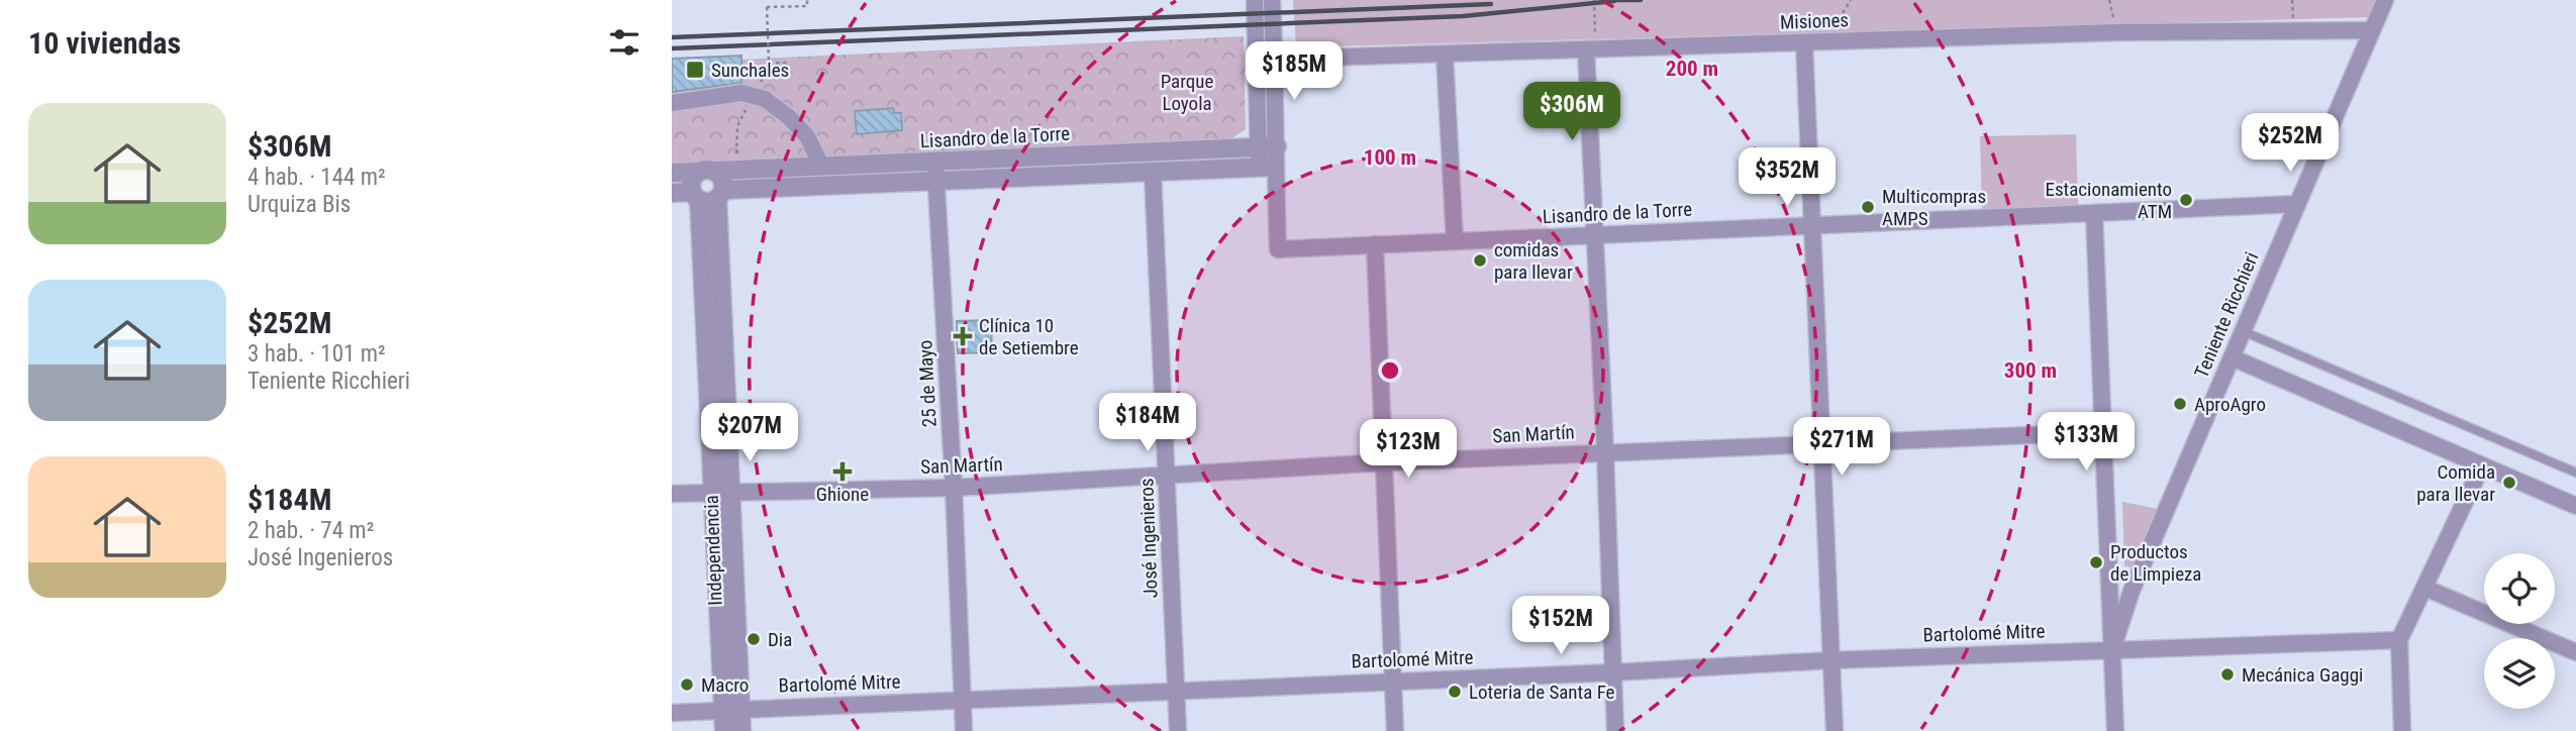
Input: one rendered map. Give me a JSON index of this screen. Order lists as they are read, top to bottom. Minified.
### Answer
{"streets":{"street":["Misiones","Lisandro de la Torre","Teniente Ricchieri","25 de Mayo","San Martín","José Ingenieros","Independencia","Bartolomé Mitre"]},"crossings":[["Misiones","Teniente Ricchieri"],["Lisandro de la Torre","Teniente Ricchieri"],["Lisandro de la Torre","25 de Mayo"],["Lisandro de la Torre","Independencia"],["Teniente Ricchieri","Bartolomé Mitre"],["25 de Mayo","San Martín"],["25 de Mayo","Bartolomé Mitre"],["San Martín","José Ingenieros"],["San Martín","Independencia"],["José Ingenieros","Bartolomé Mitre"],["Independencia","Bartolomé Mitre"]],"parks":["Parque Loyola"],"places":{"transit":["Sunchales"],"other":["Estacionamiento ATM","Multicompras AMPS","comidas para llevar","AproAgro","Comida para llevar","Productos de Limpieza","Dia","Mecánica Gaggi","Macro","Loteria de Santa Fe"],"health":["Clínica 10 de Setiembre","Ghione"]},"page":{"heading":"10 viviendas","price":["$185M","$306M","$252M","$352M","$184M","$207M","$133M","$271M","$123M","$152M"],"list":[{"name":"$306M","note":"4 hab. · 144 m² · Urquiza Bis"},{"name":"$252M","note":"3 hab. · 101 m² · Teniente Ricchieri"},{"name":"$184M","note":"2 hab. · 74 m² · José Ingenieros"}]},"rings":["200 m","100 m","300 m"]}
